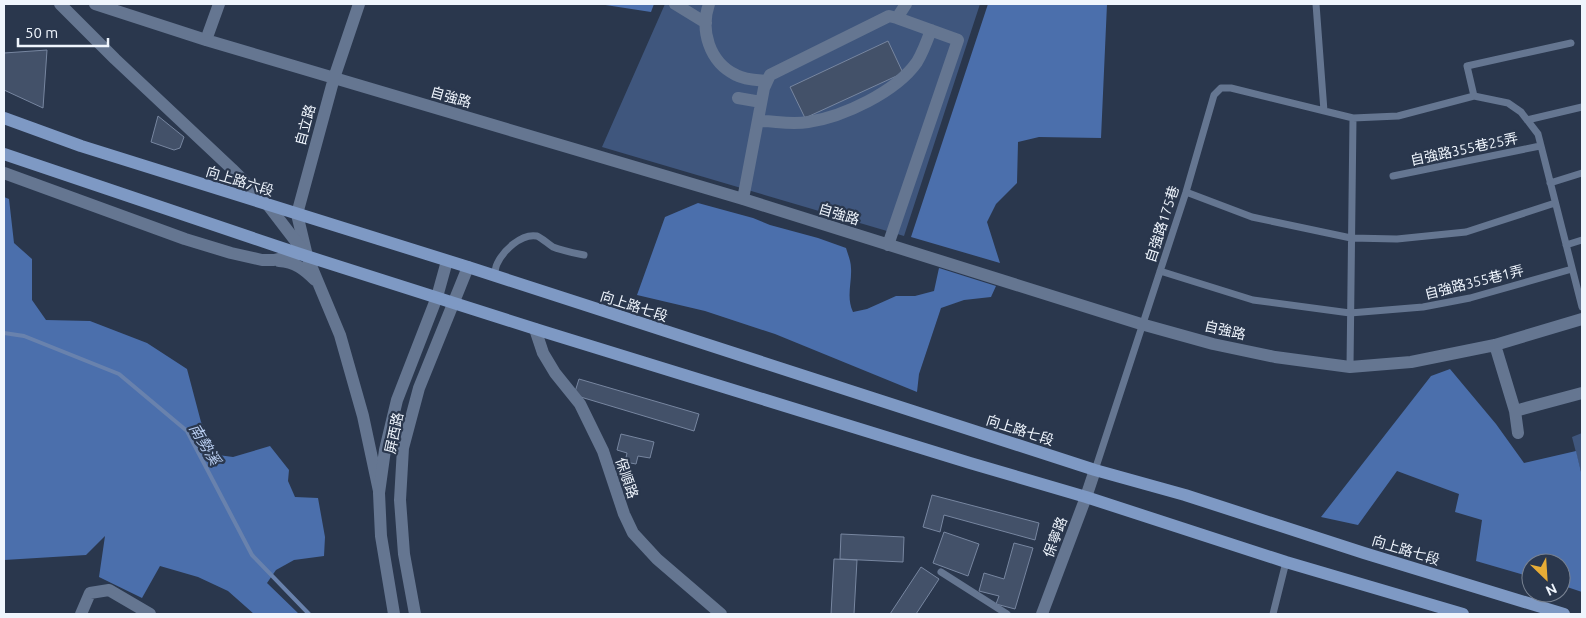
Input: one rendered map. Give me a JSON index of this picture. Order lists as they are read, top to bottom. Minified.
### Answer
{"streets":{"main road":["向上路六段","向上路七段"],"street":["自強路","自立路","屏西路","保順路","保寧路"],"lane":["自強路355巷25弄","自強路175巷","自強路355巷1弄"]},"crossings":[["自強路","自立路"],["自強路","自強路175巷"],["自立路","向上路六段"],["自立路","屏西路"],["向上路六段","向上路七段"],["向上路六段","屏西路"],["自強路175巷","自強路355巷1弄"],["自強路175巷","向上路七段"],["自強路175巷","保寧路"],["向上路七段","屏西路"],["向上路七段","保寧路"]],"water":["南勢溪"],"scale_bar":"50 m","north":"bottom right"}
